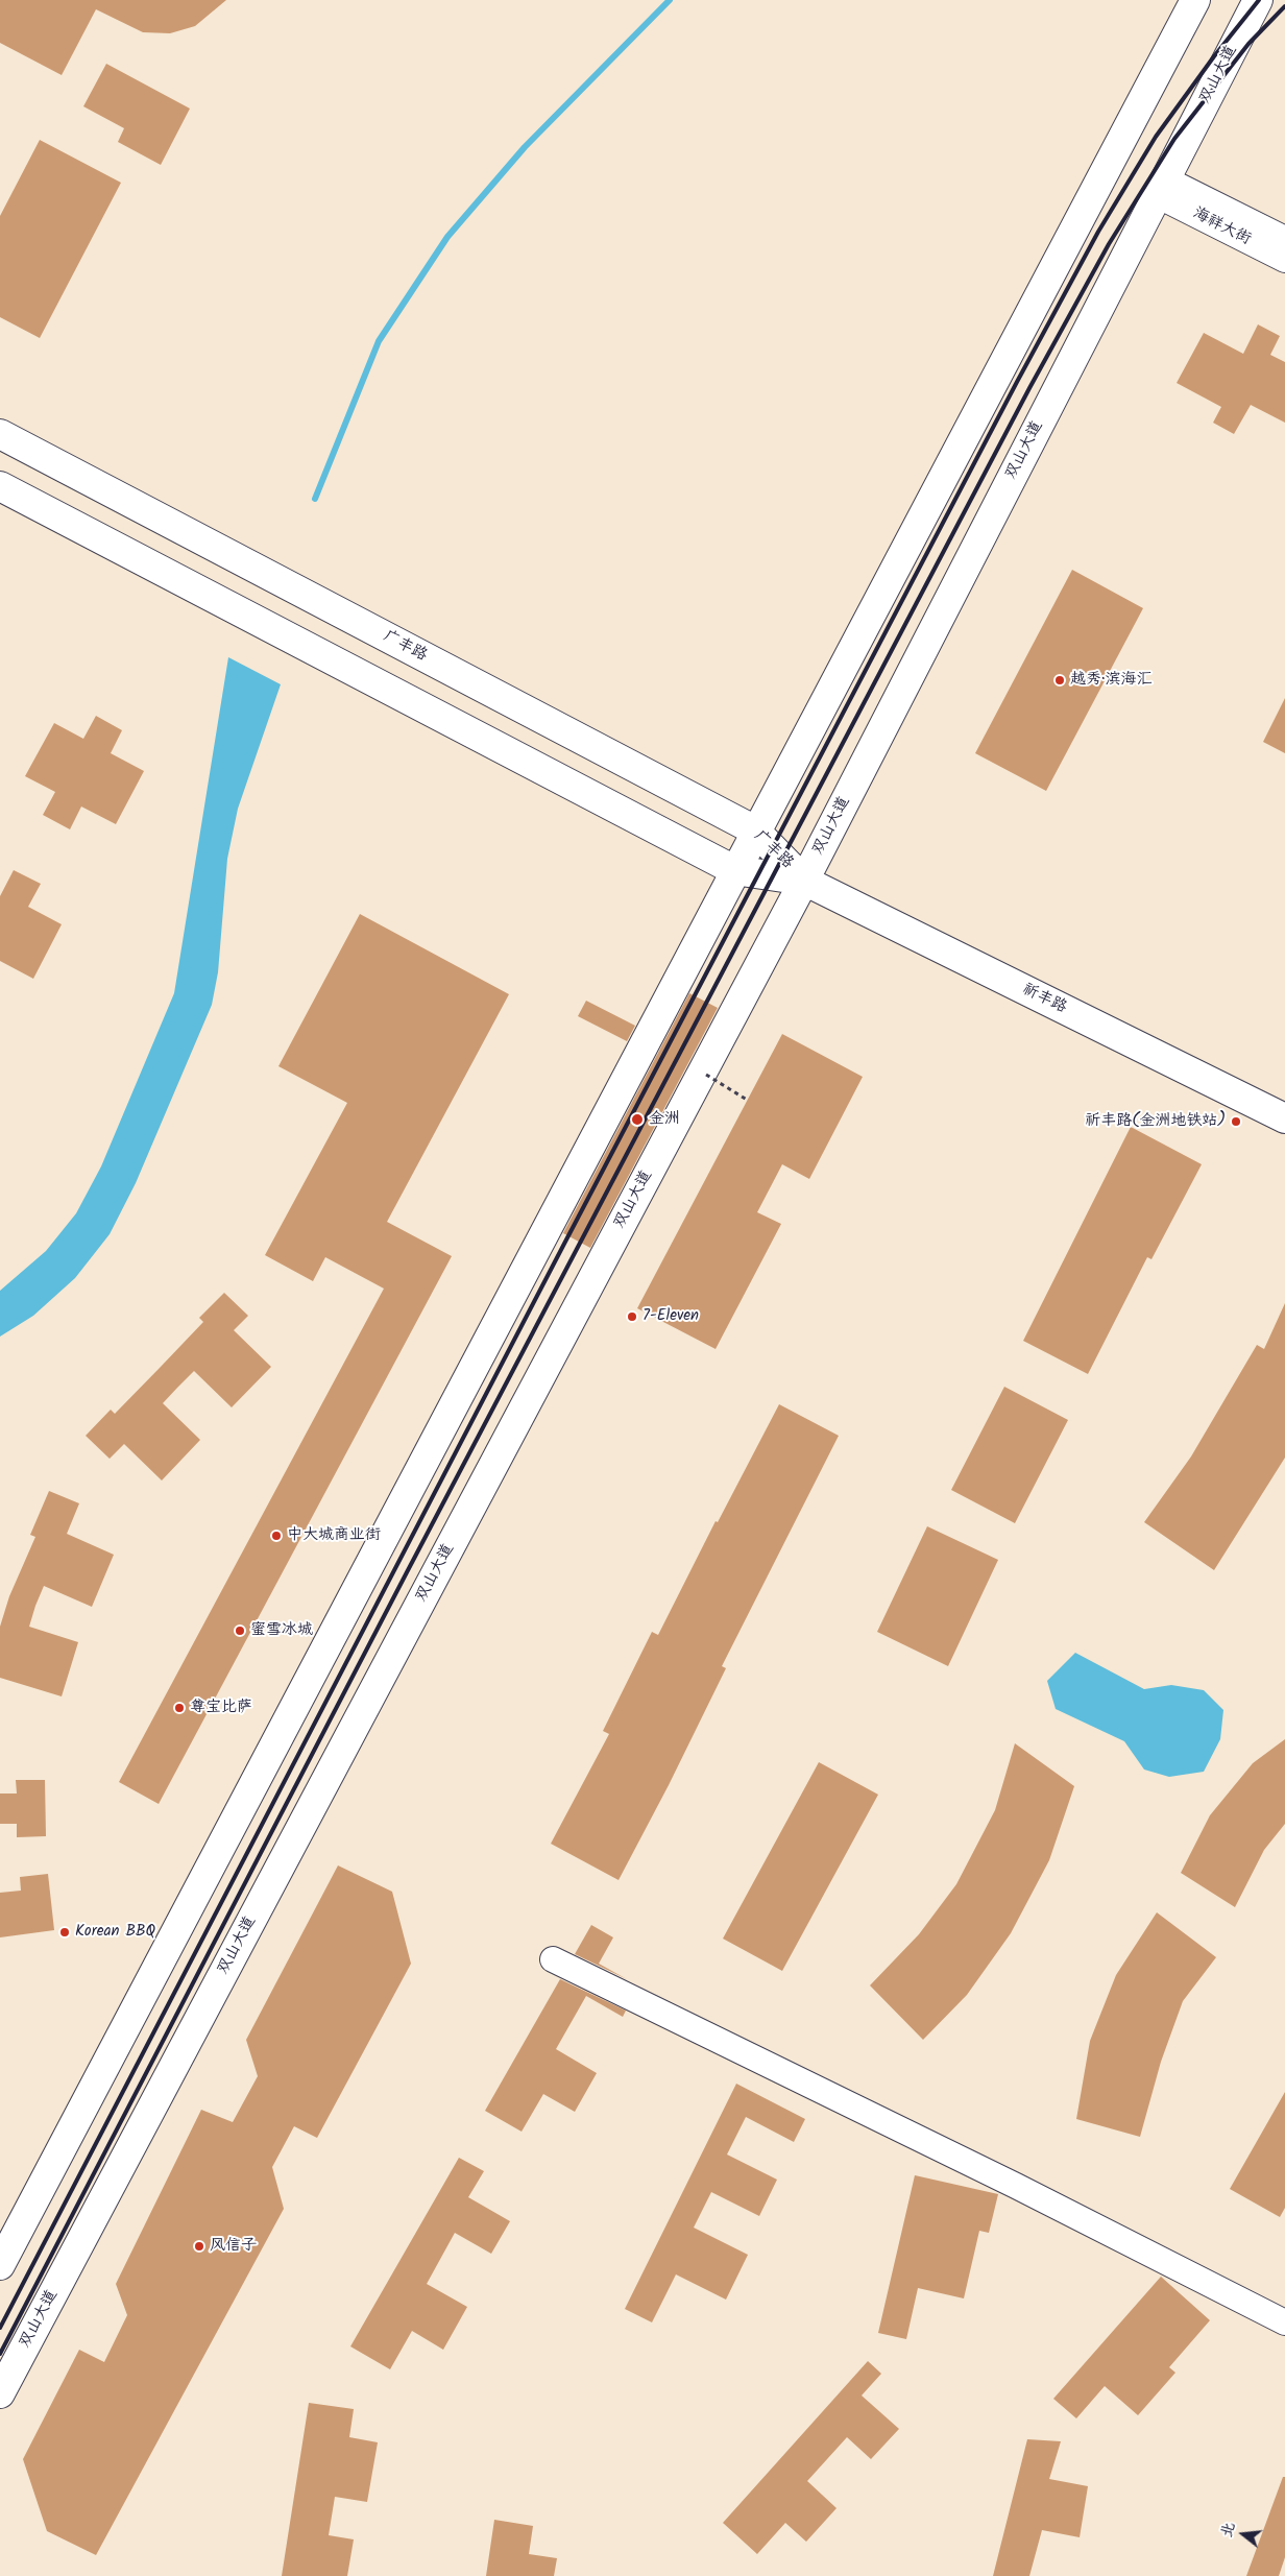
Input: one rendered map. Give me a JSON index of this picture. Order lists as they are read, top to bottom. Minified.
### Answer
{"streets":{"street":["双山大道","海祥大街","广丰路","祈丰路"]},"crossings":[["双山大道","海祥大街"],["双山大道","广丰路"],["双山大道","祈丰路"],["广丰路","祈丰路"]],"places":["越秀·滨海汇","金洲","祈丰路(金洲地铁站)","7-Eleven","中大城商业街","蜜雪冰城","尊宝比萨","Korean BBQ","风信子"],"north":"left"}
